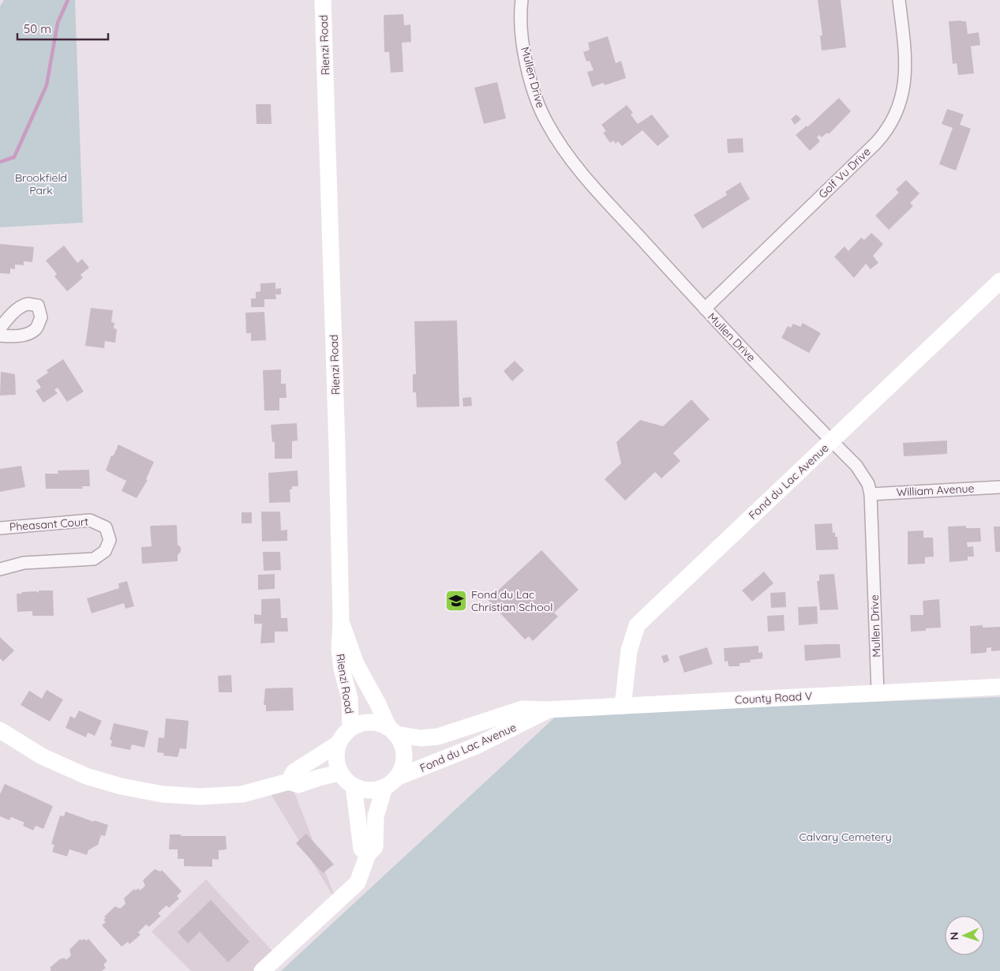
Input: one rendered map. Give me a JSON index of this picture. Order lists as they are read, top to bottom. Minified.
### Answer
{"streets":{"main road":["Rienzi Road","Fond du Lac Avenue","County Road V"],"street":["Mullen Drive","Golf Vu Drive","William Avenue","Pheasant Court"]},"crossings":[["Rienzi Road","Fond du Lac Avenue"],["Mullen Drive","Golf Vu Drive"],["Mullen Drive","Fond du Lac Avenue"],["Mullen Drive","William Avenue"],["Mullen Drive","County Road V"],["Fond du Lac Avenue","County Road V"]],"parks":["Brookfield Park","Calvary Cemetery"],"places":{"school or university":["Fond du Lac Christian School"]},"scale_bar":"50 m","north":"left"}
